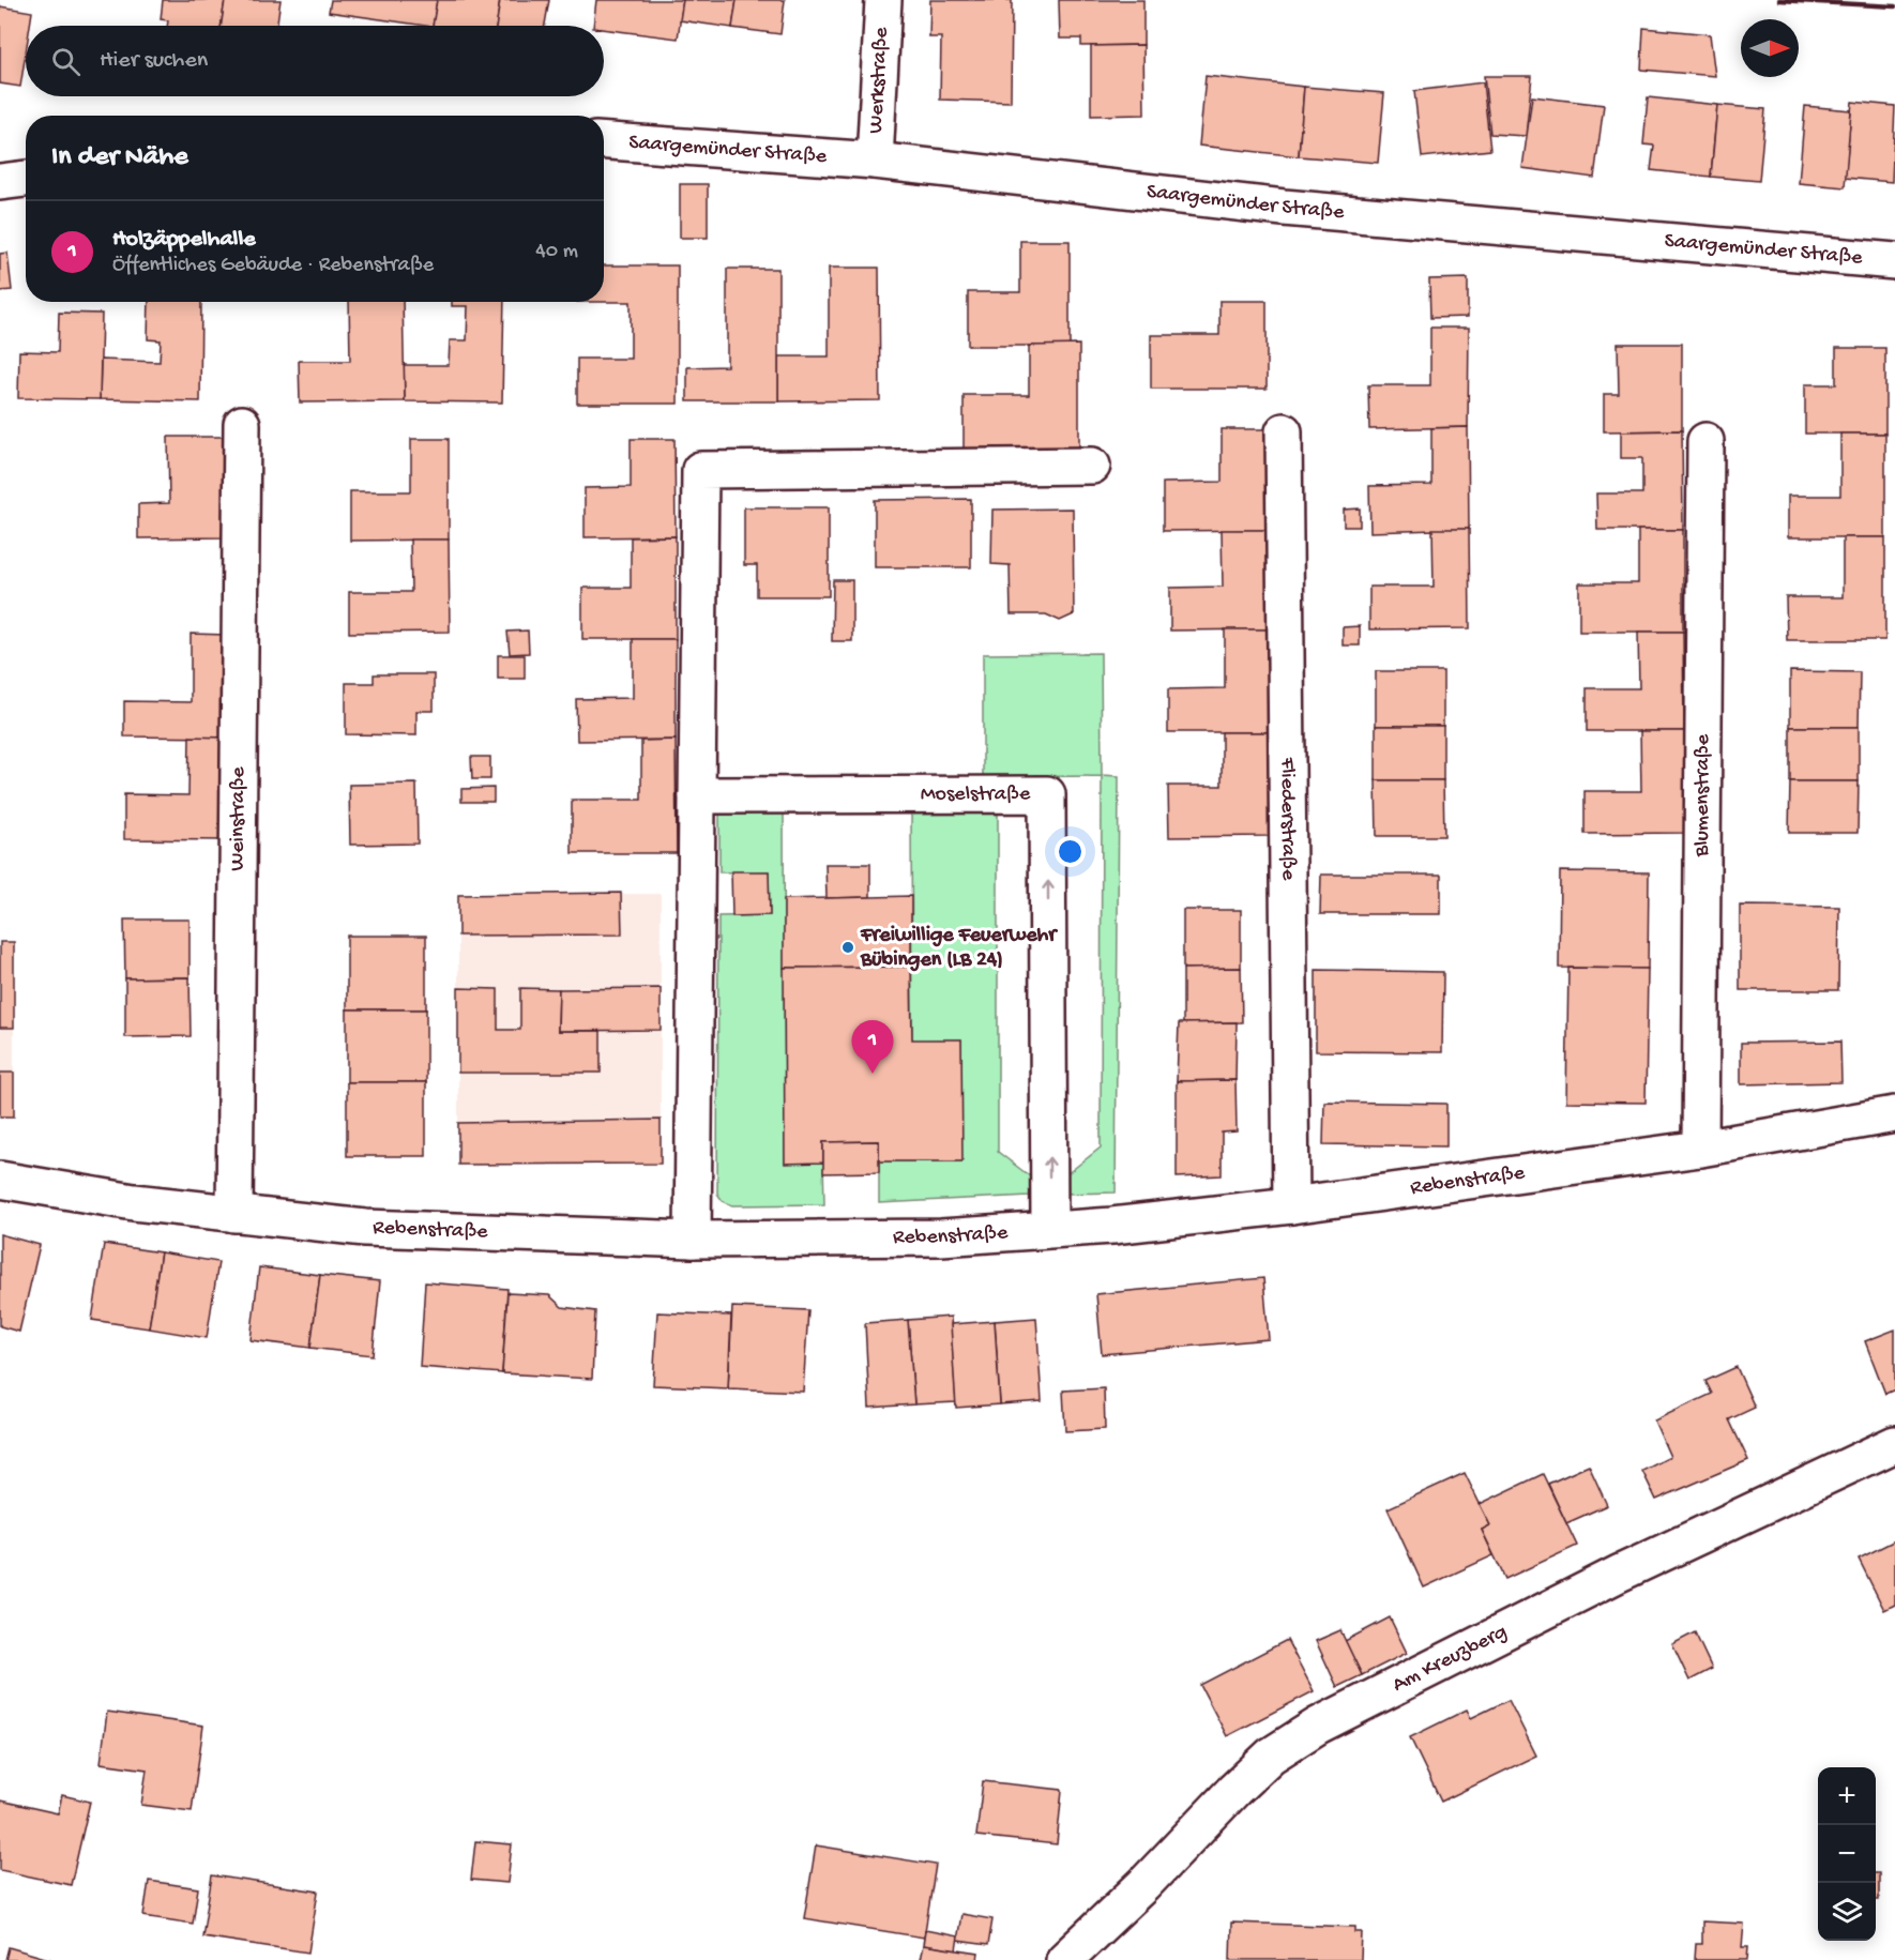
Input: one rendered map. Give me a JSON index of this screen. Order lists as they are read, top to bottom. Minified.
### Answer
{"streets":{"street":["Werkstraße","Saargemünder Straße","Moselstraße","Blumenstraße","Weinstraße","Fliederstraße","Rebenstraße","Am Kreuzberg"]},"crossings":[["Werkstraße","Saargemünder Straße"],["Moselstraße","Rebenstraße"],["Blumenstraße","Rebenstraße"],["Weinstraße","Rebenstraße"],["Fliederstraße","Rebenstraße"]],"places":["Freiwillige Feuerwehr Bübingen (LB 24)"],"north":"right","page":{"search":"Hier suchen","heading":"In der Nähe","list":[{"mark":"1","name":"Holzäppelhalle","note":"Öffentliches Gebäude · Rebenstraße","value":"40 m"}],"pins":"1","map_buttons":["+","−"]}}
